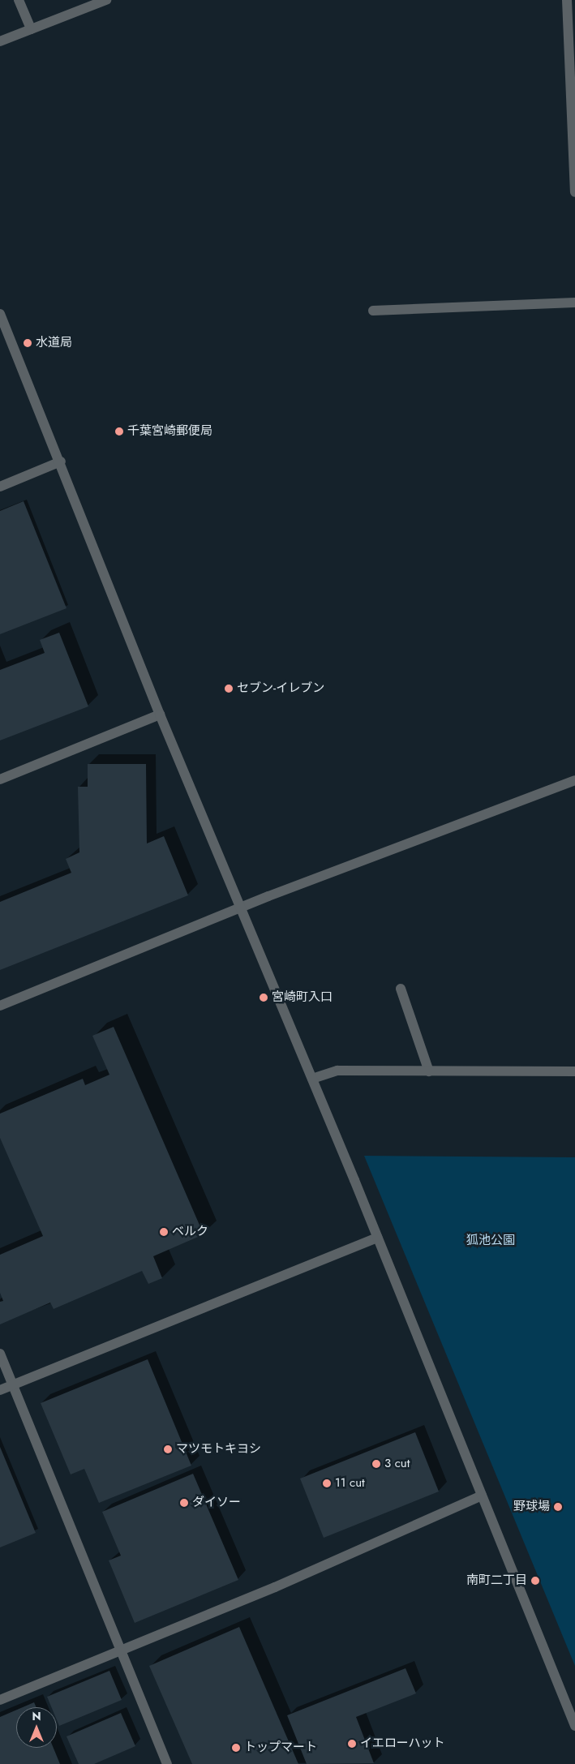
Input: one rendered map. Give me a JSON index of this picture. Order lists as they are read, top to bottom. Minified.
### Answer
{"parks":["狐池公園"],"places":["水道局","千葉宮崎郵便局","セブン-イレブン","宮崎町入口","ベルク","マツモトキヨシ","3 cut","11 cut","ダイソー","野球場","南町二丁目","イエローハット","トップマート"],"north":"top"}
